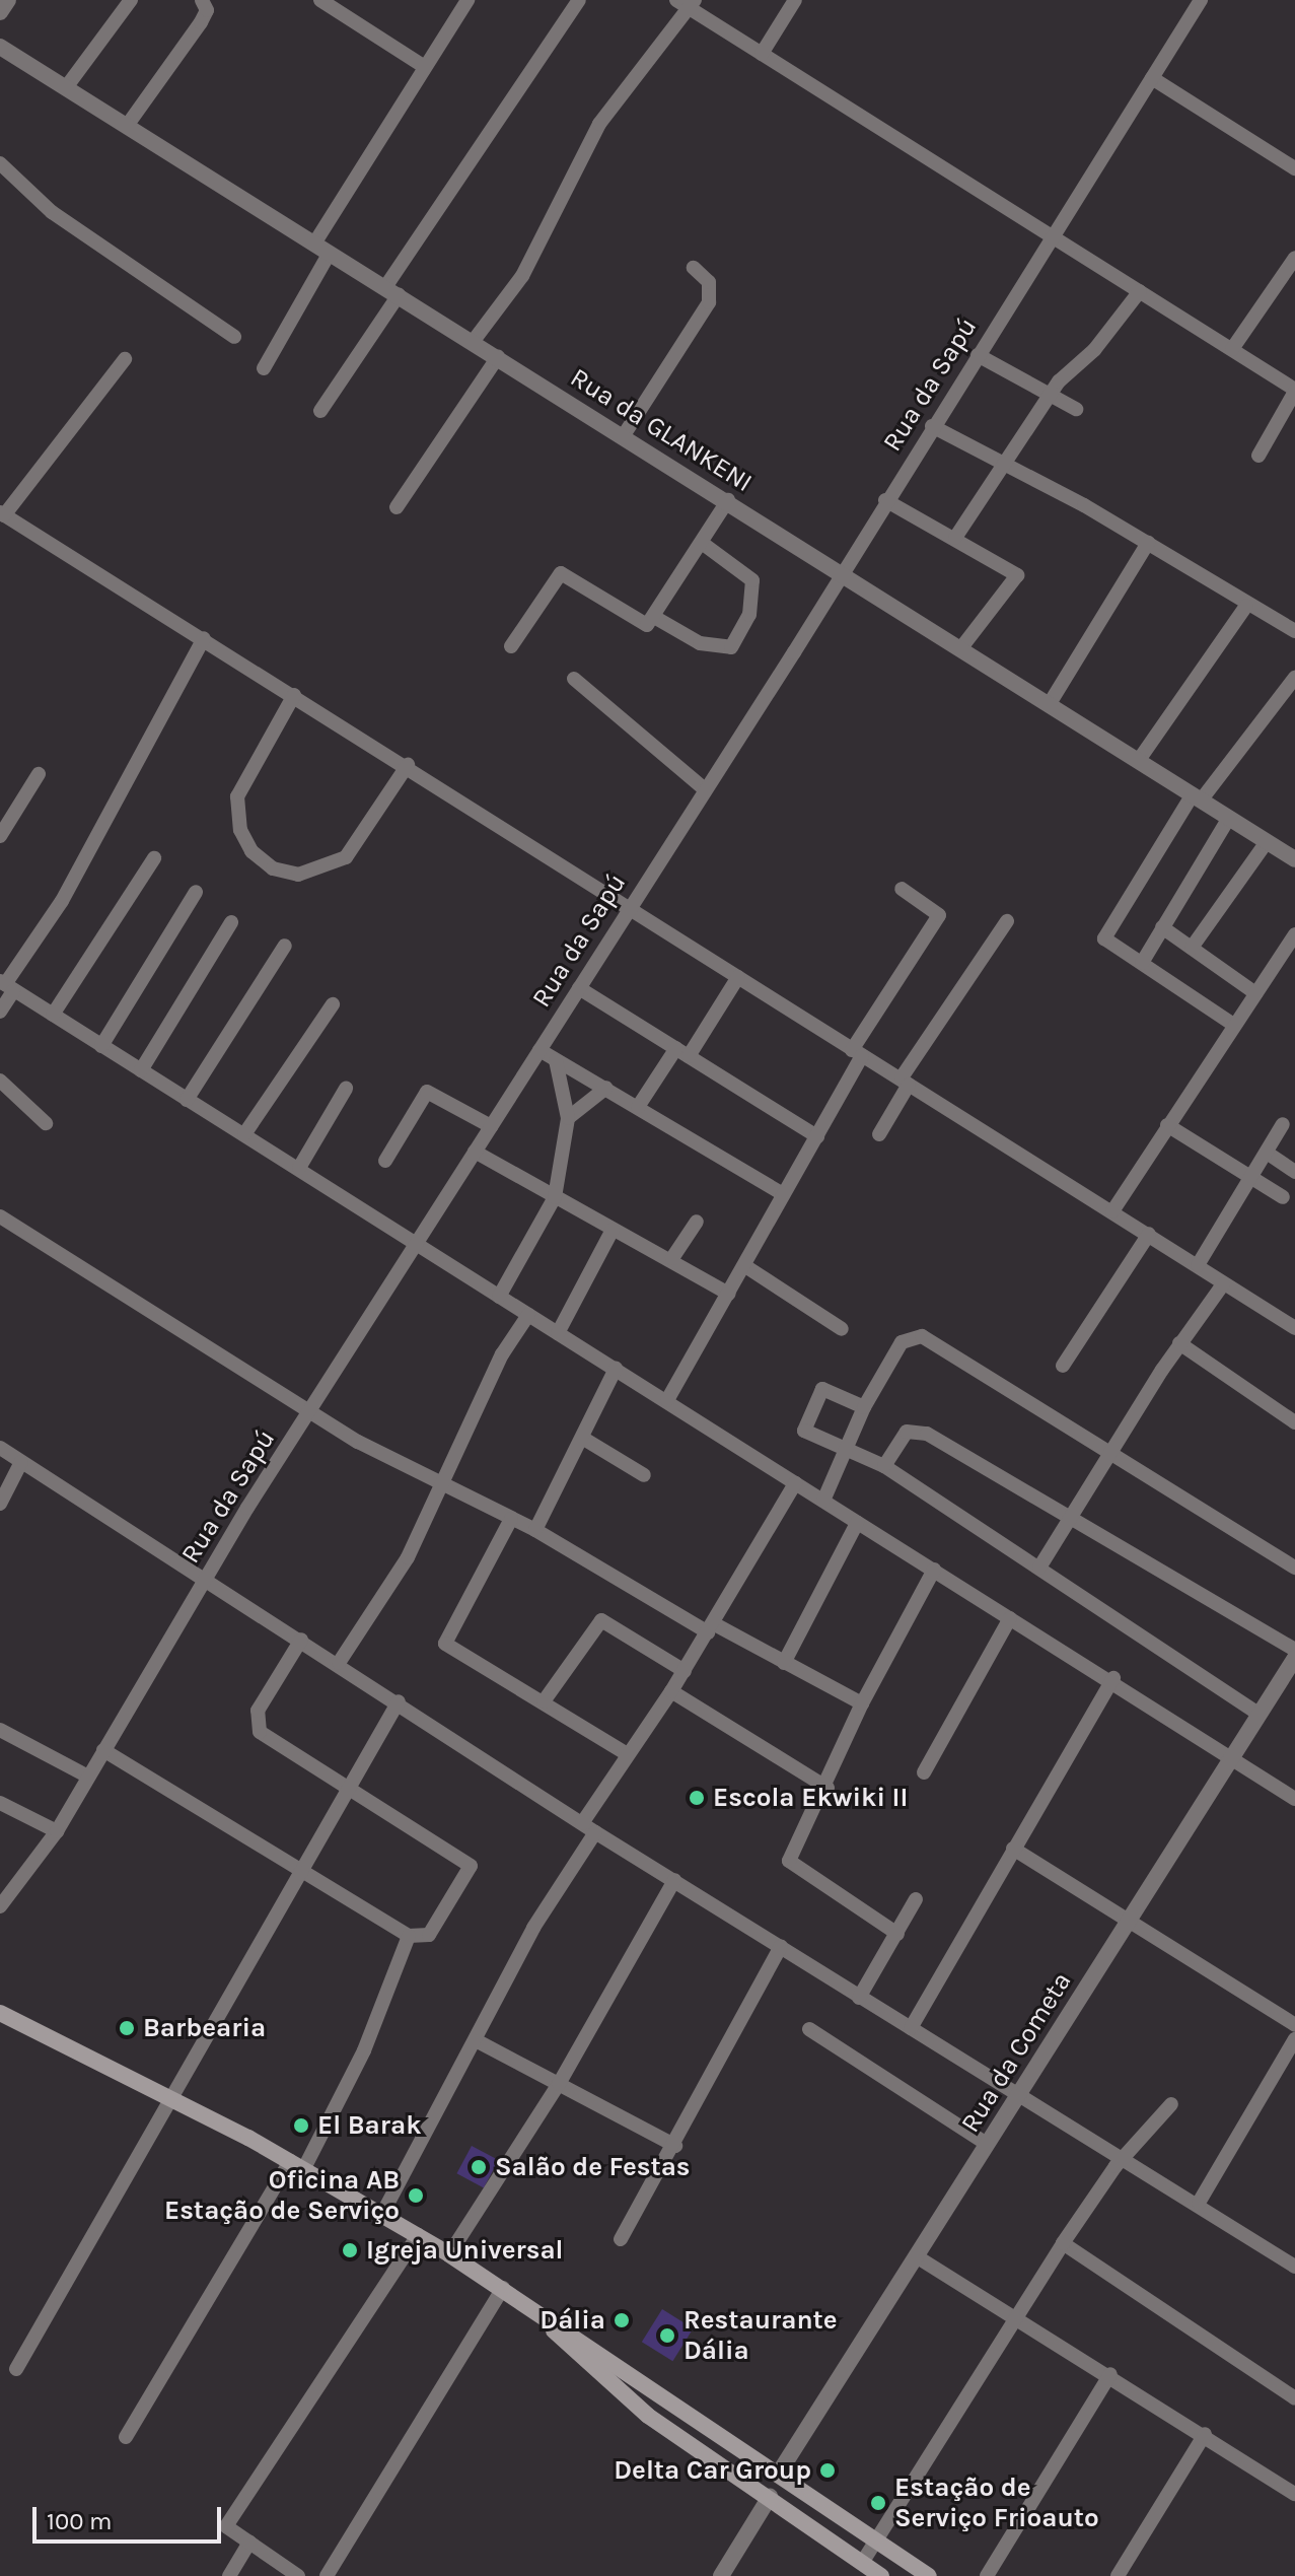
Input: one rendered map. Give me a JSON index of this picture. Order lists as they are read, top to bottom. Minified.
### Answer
{"streets":{"street":["Rua da Sapú","Rua da GLANKENI","Rua da Cometa"]},"crossings":[["Rua da Sapú","Rua da GLANKENI"]],"places":["Escola Ekwiki II","Barbearia","El Barak","Salão de Festas","Oficina AB Estação de Serviço","Igreja Universal","Dália","Restaurante Dália","Delta Car Group","Estação de Serviço Frioauto"],"scale_bar":"100 m"}
